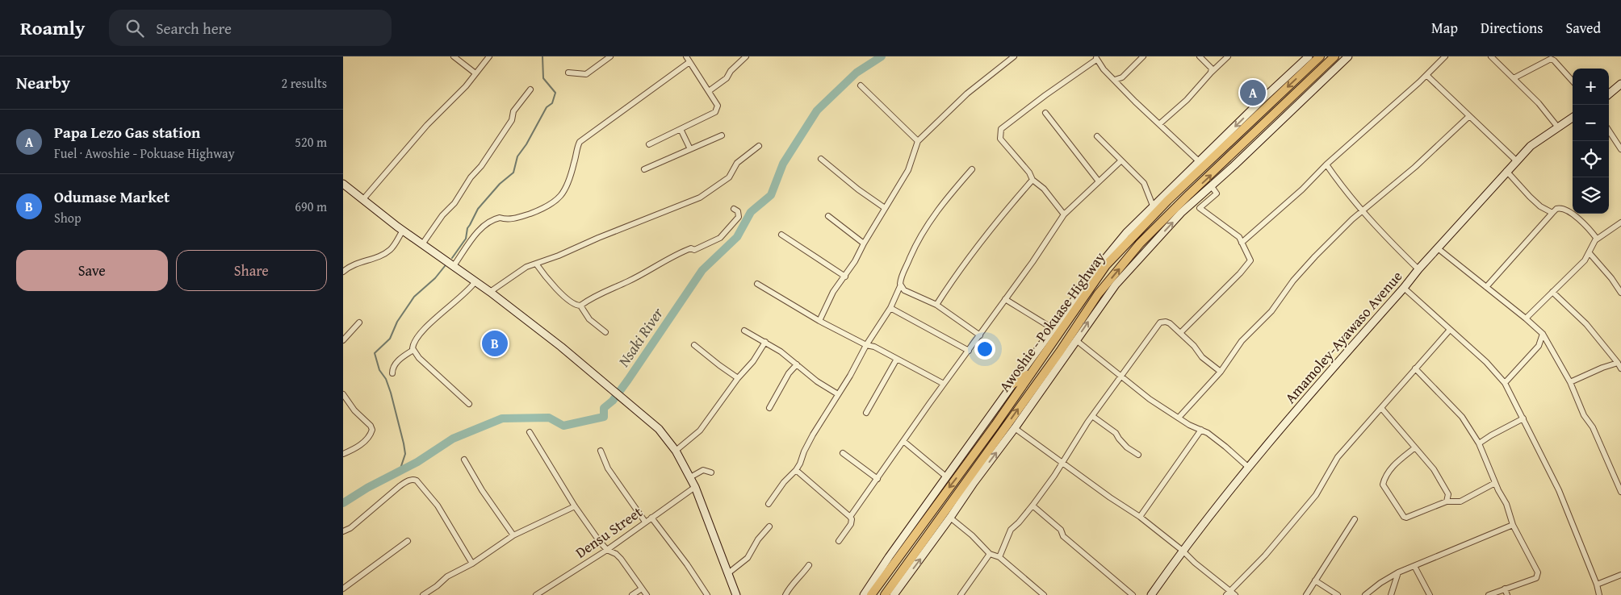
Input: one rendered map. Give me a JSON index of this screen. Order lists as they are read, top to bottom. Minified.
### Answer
{"streets":{"main road":["Awoshie - Pokuase Highway"],"street":["Amamoley-Ayawaso Avenue","Densu Street"]},"water":["Nsaki River"],"page":{"header":"Roamly","search":"Search here","nav":["Map","Directions","Saved"],"heading":["Nearby","2 results"],"map_buttons":["+","−"],"pins":["A","B"],"list":[{"mark":"A","name":"Papa Lezo Gas station","note":"Fuel · Awoshie - Pokuase Highway","value":"520 m"},{"mark":"B","name":"Odumase Market","note":"Shop","value":"690 m"}],"buttons":["Save","Share"]}}
